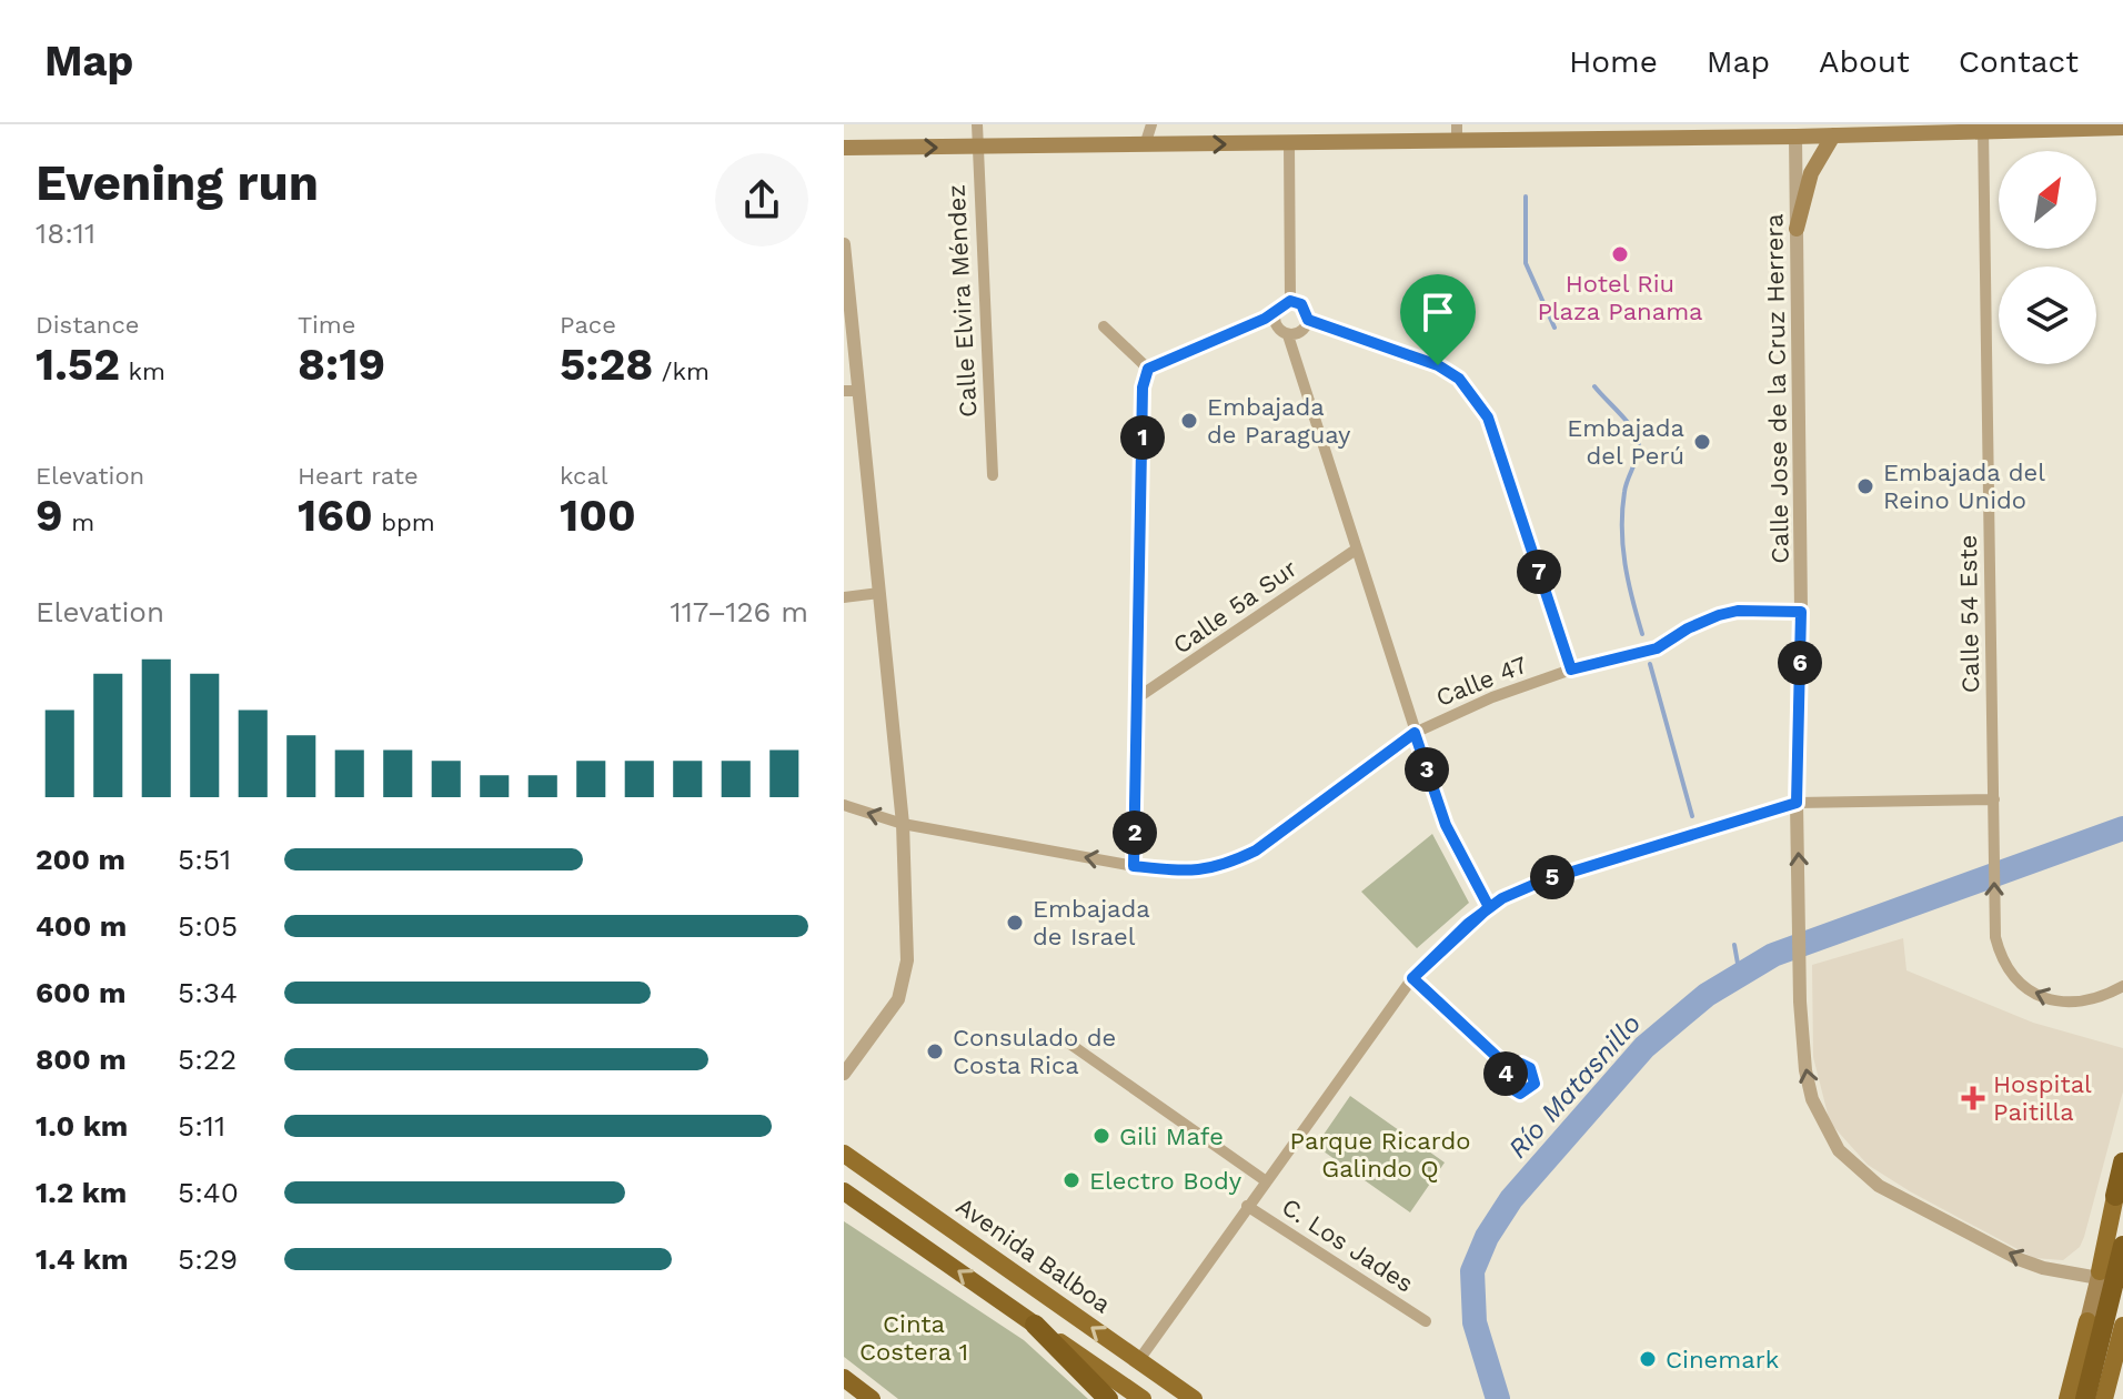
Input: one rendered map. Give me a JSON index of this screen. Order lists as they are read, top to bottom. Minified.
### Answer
{"streets":{"main road":["Avenida Balboa"],"street":["Calle Elvira Méndez","Calle Jose de la Cruz Herrera","Calle 5a Sur","Calle 54 Este","Calle 47","C. Los Jades"]},"crossings":[["Calle Jose de la Cruz Herrera","Calle 47"]],"one_way":["Calle Jose de la Cruz Herrera","Avenida Balboa"],"water":["Río Matasnillo"],"parks":["Parque Ricardo Galindo Q","Cinta Costera 1"],"places":{"other":["Hotel Riu Plaza Panama","Embajada de Paraguay","Embajada del Perú","Embajada del Reino Unido","Embajada de Israel","Consulado de Costa Rica","Gili Mafe","Electro Body","Cinemark"],"health":["Hospital Paitilla"]},"north":"top right","page":{"header":"Map","nav":["Home","Map","About","Contact"],"heading":["Evening run","18:11"],"stats":[["Distance","1.52 km"],["Time","8:19"],["Pace","5:28 /km"],["Elevation","9 m"],["Heart rate","160 bpm"],["kcal","100"]],"pins":["1","7","6","3","2","5","4"],"chart":["Elevation","117–126 m"],"list":[{"name":"200 m","note":"5:51"},{"name":"400 m","note":"5:05"},{"name":"600 m","note":"5:34"},{"name":"800 m","note":"5:22"},{"name":"1.0 km","note":"5:11"},{"name":"1.2 km","note":"5:40"},{"name":"1.4 km","note":"5:29"}]}}
